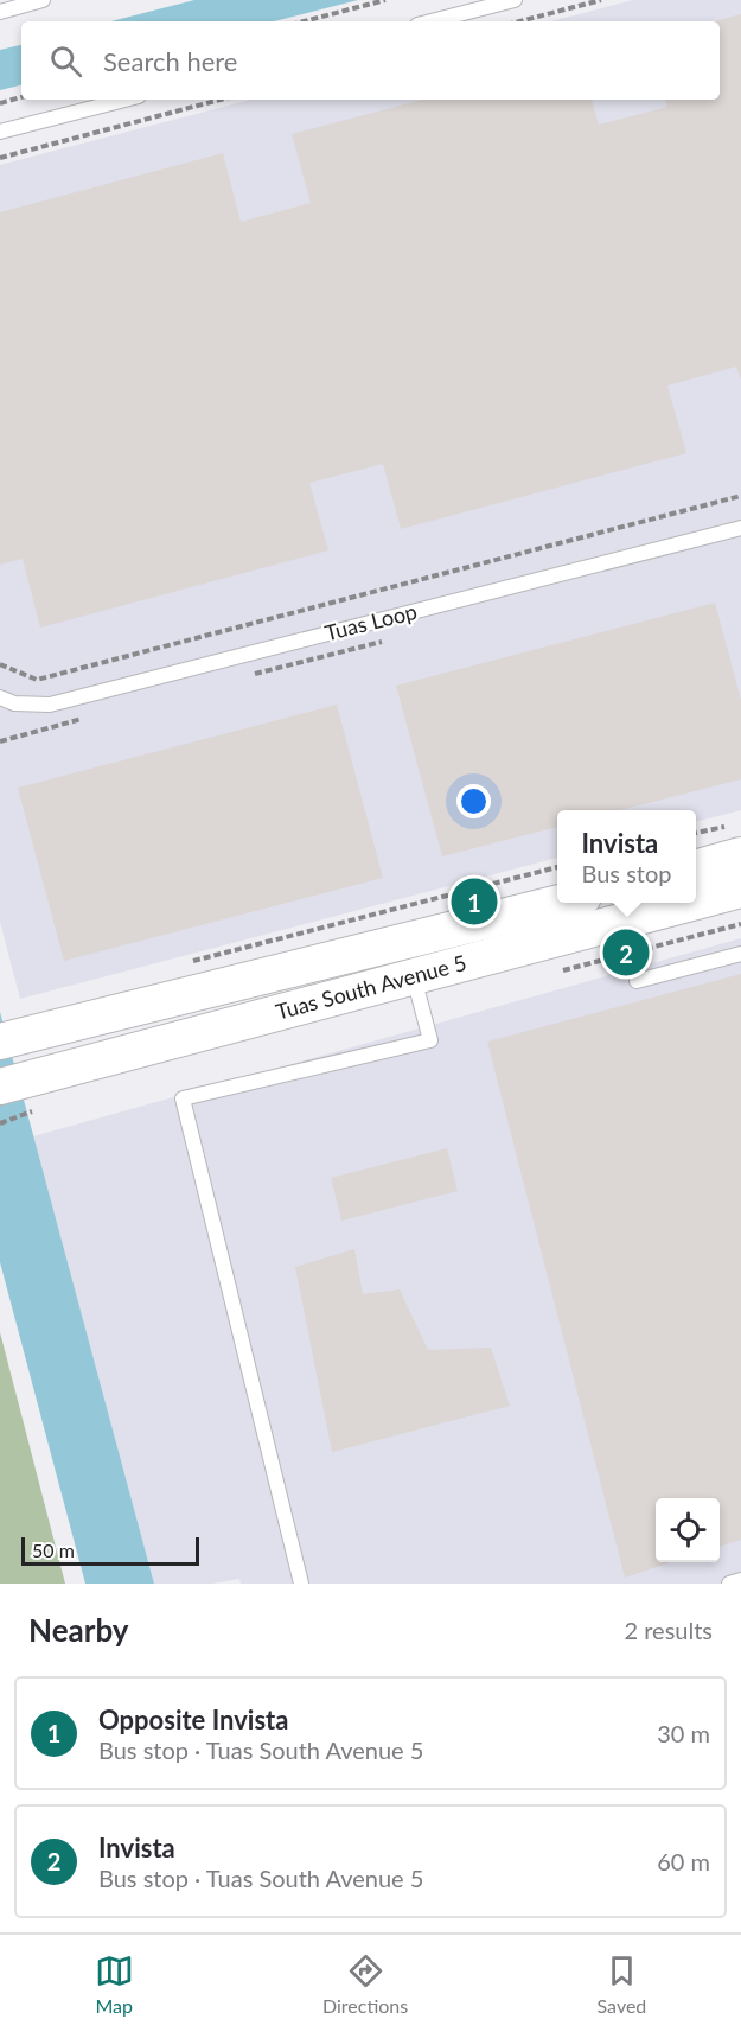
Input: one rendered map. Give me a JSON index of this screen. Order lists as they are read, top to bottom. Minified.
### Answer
{"streets":{"street":["Tuas South Avenue 5"],"lane":["Tuas Loop"]},"scale_bar":"50 m","page":{"search":"Search here","popup":["Invista","Bus stop"],"pins":["1","2"],"scale":"50 m","heading":["Nearby","2 results"],"list":[{"mark":"1","name":"Opposite Invista","note":"Bus stop · Tuas South Avenue 5","value":"30 m"},{"mark":"2","name":"Invista","note":"Bus stop · Tuas South Avenue 5","value":"60 m"}],"nav":["Map","Directions","Saved"]}}
